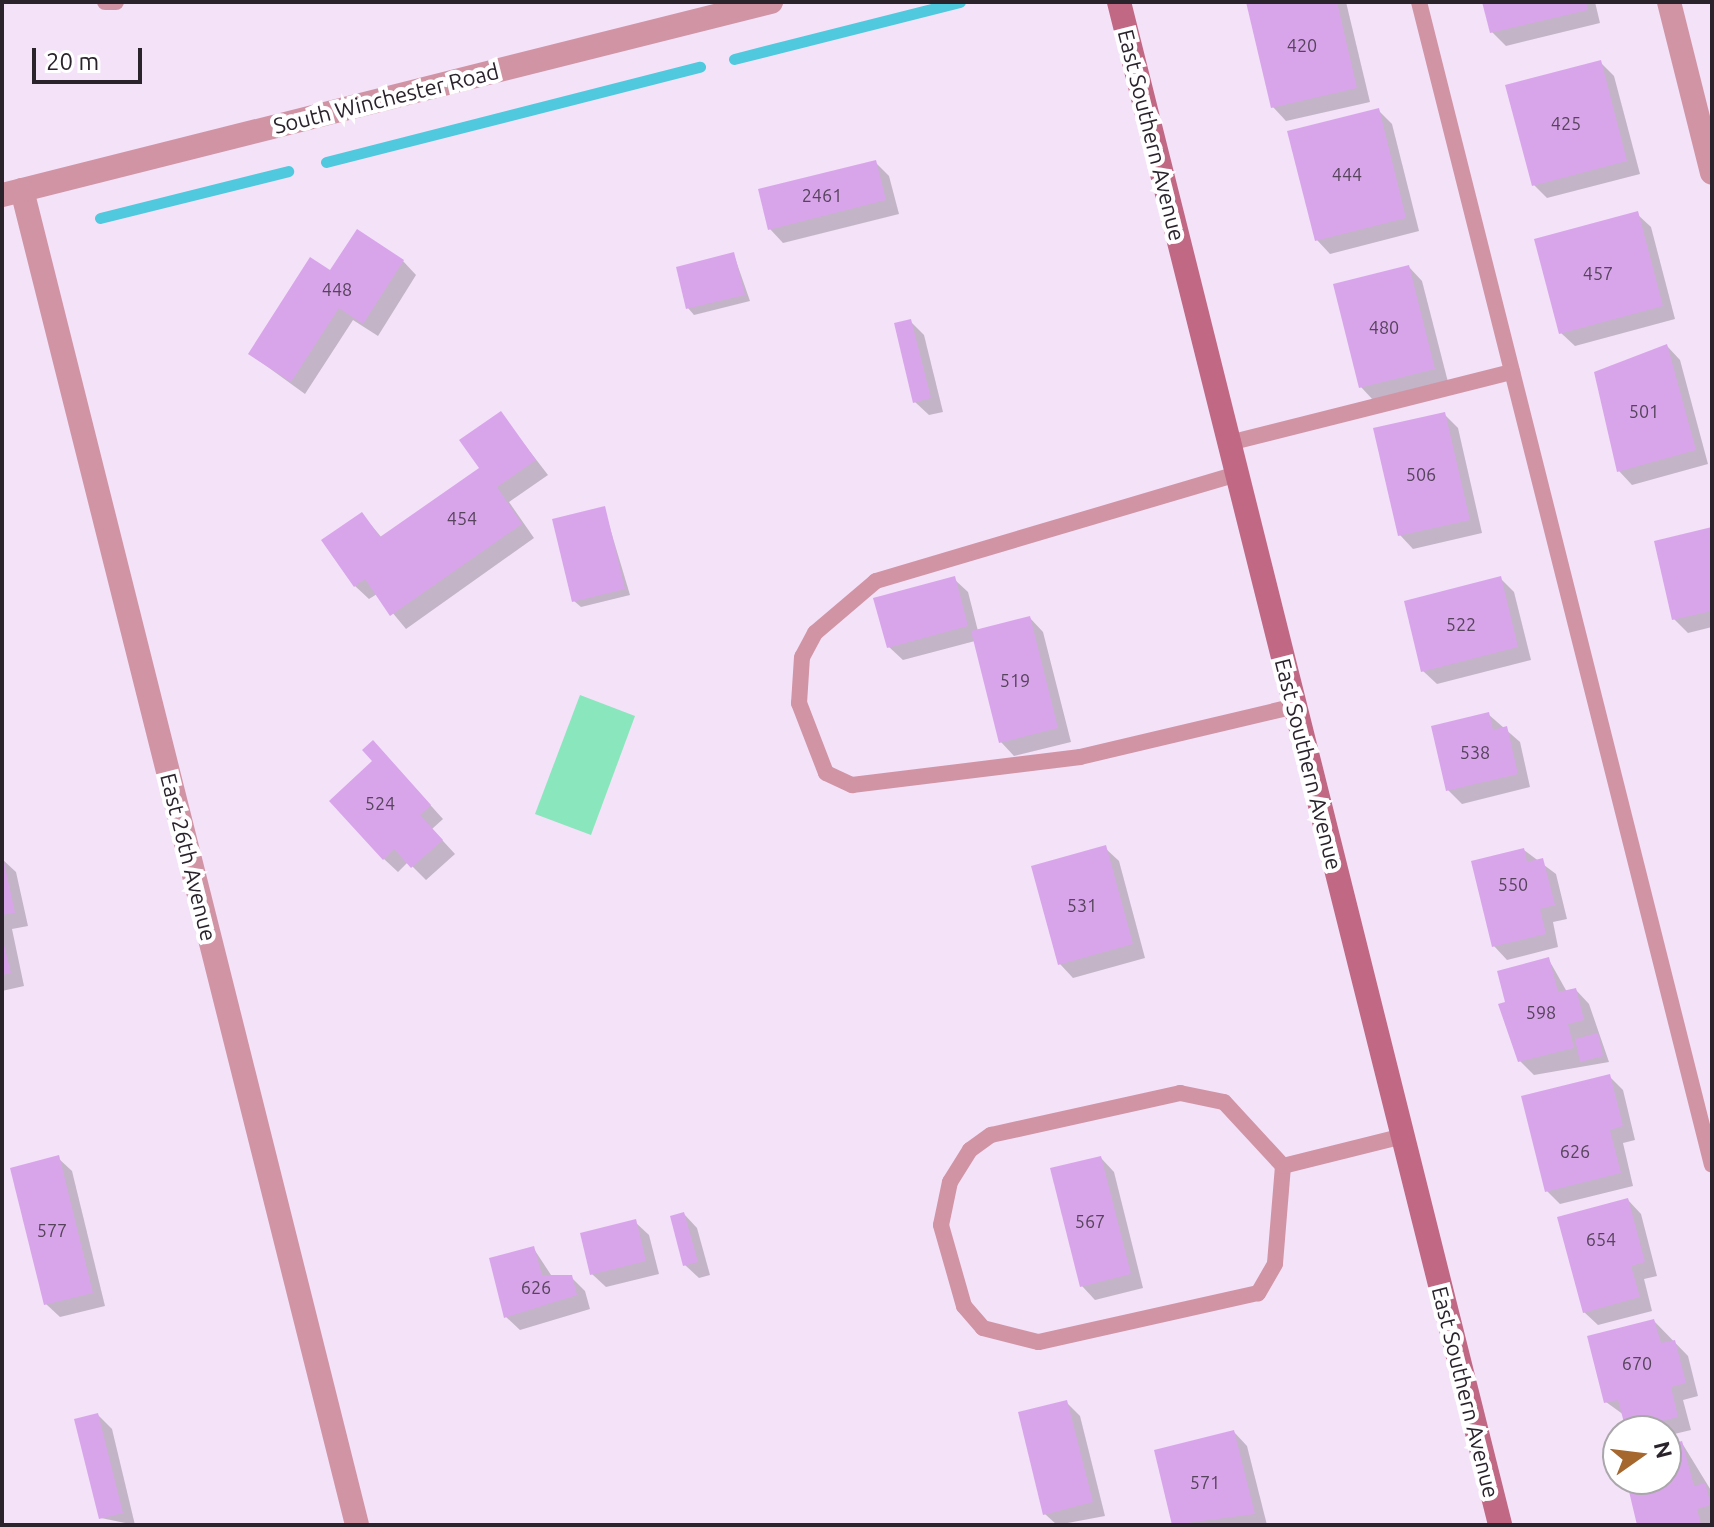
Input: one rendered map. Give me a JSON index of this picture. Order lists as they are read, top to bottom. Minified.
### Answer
{"streets":{"main road":["East Southern Avenue"],"street":["South Winchester Road","East 26th Avenue"]},"crossings":[["South Winchester Road","East 26th Avenue"]],"house_numbers":["420","425","444","2461","457","448","480","501","506","454","522","519","538","524","550","531","598","626","567","577","654","626","670","571"],"scale_bar":"20 m","north":"right"}
